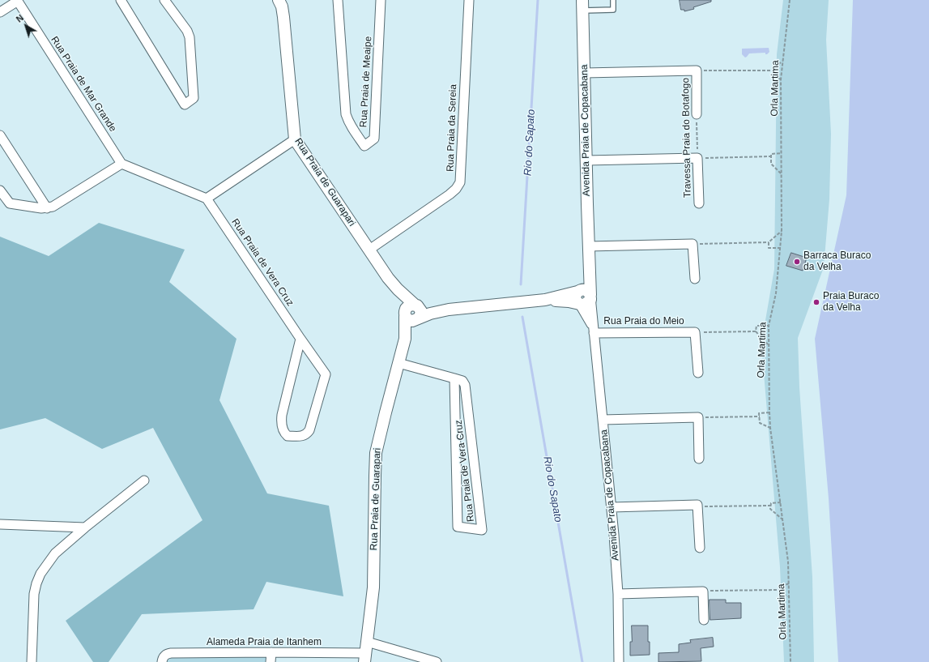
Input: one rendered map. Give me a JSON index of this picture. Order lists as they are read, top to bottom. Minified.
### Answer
{"streets":{"street":["Rua Praia de Meaipe","Rua Praia de Mar Grande","Rua Praia da Sereia","Avenida Praia de Copacabana","Travessa Praia do Botafogo","Rua Praia de Guarapari","Rua Praia de Vera Cruz","Rua Praia do Meio","Alameda Praia de Itanhem"],"path":["Orla Martima"]},"crossings":[["Rua Praia da Sereia","Rua Praia de Guarapari"],["Avenida Praia de Copacabana","Rua Praia do Meio"],["Rua Praia de Guarapari","Rua Praia de Vera Cruz"],["Rua Praia de Guarapari","Alameda Praia de Itanhem"]],"water":["Rio do Sapato"],"places":["Barraca Buraco da Velha","Praia Buraco da Velha"],"north":"top left"}
